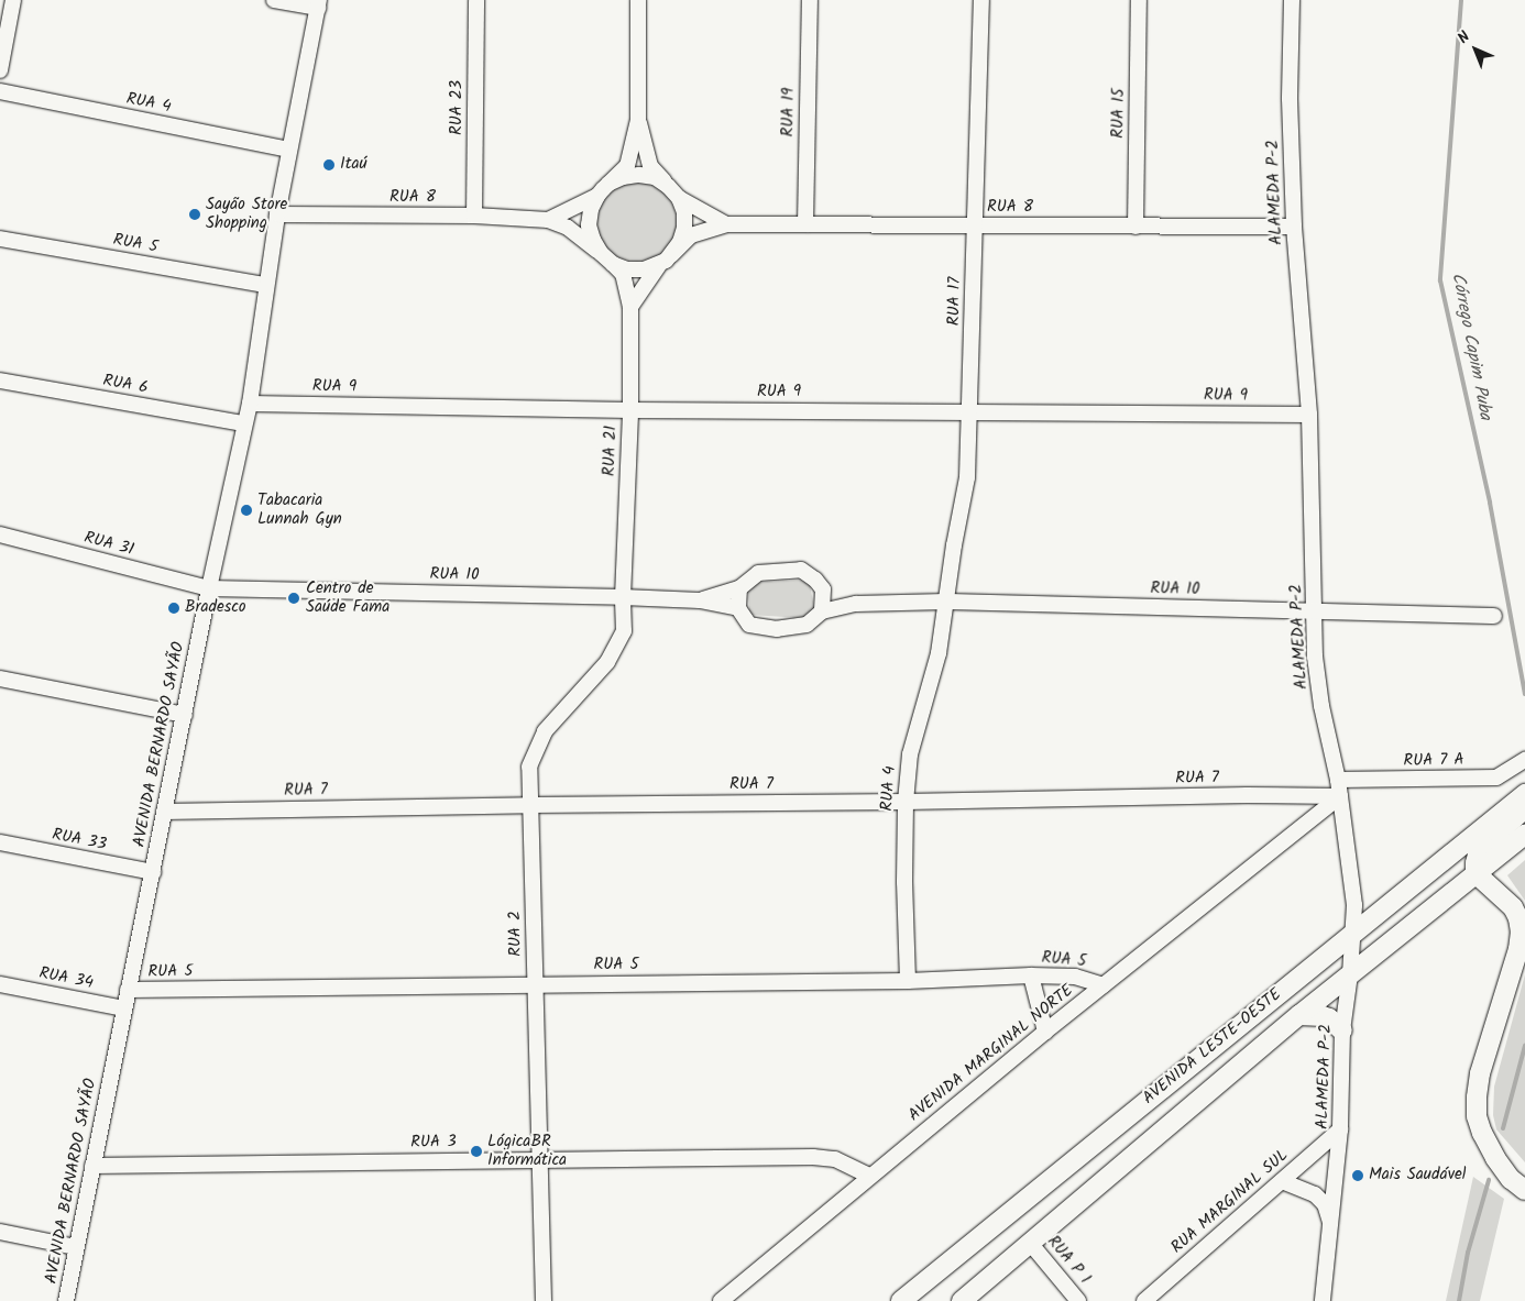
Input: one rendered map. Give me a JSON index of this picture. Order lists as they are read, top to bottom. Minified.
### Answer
{"streets":{"main road":["AVENIDA LESTE-OESTE"],"street":["RUA 4","RUA 23","RUA 19","RUA 15","ALAMEDA P-2","RUA 8","RUA 5","RUA 17","RUA 6","RUA 9","RUA 21","RUA 31","RUA 10","AVENIDA BERNARDO SAYÃO","RUA 7 A","RUA 7","RUA 33","RUA 2","RUA 34","AVENIDA MARGINAL NORTE","RUA 3","RUA MARGINAL SUL","RUA P 1"]},"crossings":[["RUA 4","RUA 5"],["RUA 4","RUA 17"],["RUA 4","RUA 10"],["RUA 4","AVENIDA BERNARDO SAYÃO"],["RUA 4","RUA 7"],["RUA 23","RUA 8"],["RUA 19","RUA 8"],["RUA 15","RUA 8"],["ALAMEDA P-2","RUA 8"],["ALAMEDA P-2","RUA 9"],["ALAMEDA P-2","RUA 10"],["ALAMEDA P-2","RUA 7 A"],["ALAMEDA P-2","RUA 7"],["ALAMEDA P-2","AVENIDA LESTE-OESTE"],["ALAMEDA P-2","AVENIDA MARGINAL NORTE"],["ALAMEDA P-2","RUA MARGINAL SUL"],["RUA 8","RUA 17"],["RUA 8","RUA 21"],["RUA 8","AVENIDA BERNARDO SAYÃO"],["RUA 5","AVENIDA BERNARDO SAYÃO"],["RUA 5","RUA 2"],["RUA 5","AVENIDA MARGINAL NORTE"],["RUA 17","RUA 9"],["RUA 17","RUA 10"],["RUA 6","AVENIDA BERNARDO SAYÃO"],["RUA 9","RUA 21"],["RUA 9","AVENIDA BERNARDO SAYÃO"],["RUA 21","RUA 10"],["RUA 21","RUA 2"],["RUA 31","RUA 10"],["RUA 31","AVENIDA BERNARDO SAYÃO"],["RUA 10","AVENIDA BERNARDO SAYÃO"],["RUA 10","RUA 2"],["AVENIDA BERNARDO SAYÃO","RUA 7"],["AVENIDA BERNARDO SAYÃO","RUA 33"],["AVENIDA BERNARDO SAYÃO","RUA 34"],["AVENIDA BERNARDO SAYÃO","RUA 3"],["RUA 7","RUA 2"],["RUA 7","AVENIDA MARGINAL NORTE"],["RUA 2","RUA 3"],["AVENIDA LESTE-OESTE","RUA P 1"],["AVENIDA MARGINAL NORTE","RUA 3"]],"water":["Córrego Capim Puba"],"places":["Itaú","Sayão Store Shopping","Tabacaria Lunnah Gyn","Centro de Saúde Fama","Bradesco","LógicaBR Informática","Mais Saudável"],"north":"top left"}
